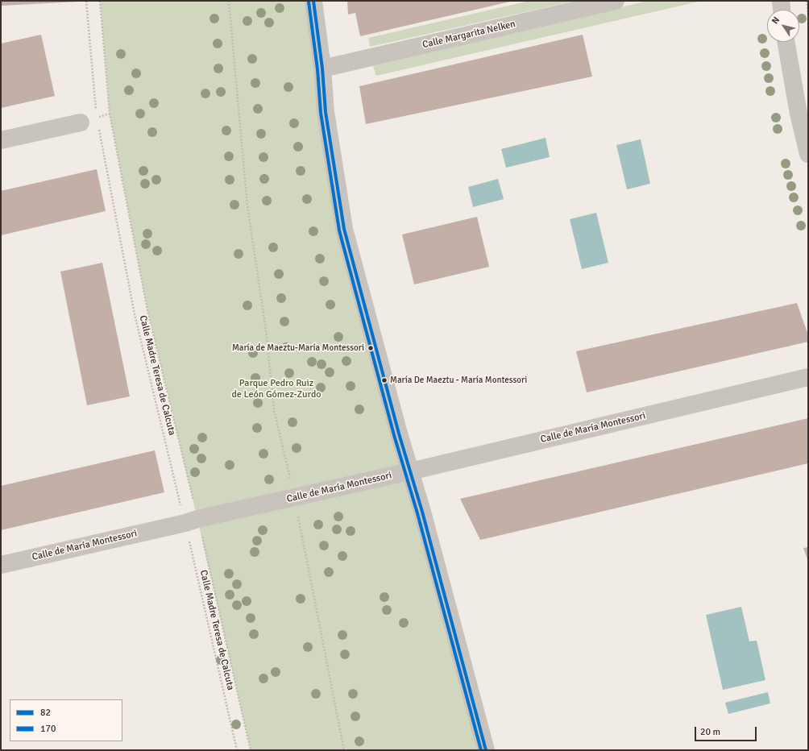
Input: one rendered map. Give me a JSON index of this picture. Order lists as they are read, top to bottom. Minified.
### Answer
{"streets":{"street":["Calle Margarita Nelken","Calle de María Montessori"],"path":["Calle Madre Teresa de Calcuta"]},"crossings":[["Calle Madre Teresa de Calcuta","Calle de María Montessori"]],"parks":["Parque Pedro Ruiz de León Gómez-Zurdo"],"places":["María de Maeztu-María Montessori","María De Maeztu - María Montessori"],"lines":["transit line 82","transit line 170"],"legend":["82","170"],"scale_bar":"20 m","north":"top left"}
